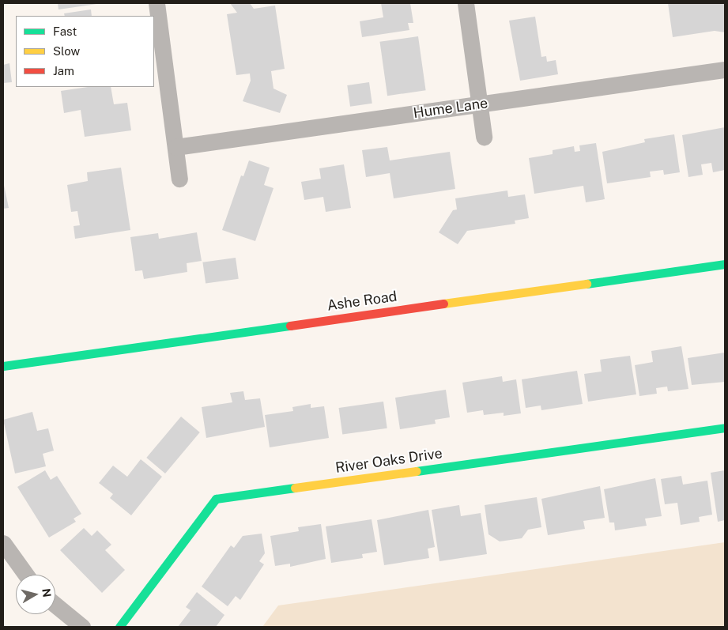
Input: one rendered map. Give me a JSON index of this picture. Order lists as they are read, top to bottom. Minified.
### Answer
{"streets":{"street":["Hume Lane","Ashe Road","River Oaks Drive"]},"legend":["Fast","Slow","Jam"],"north":"right"}
